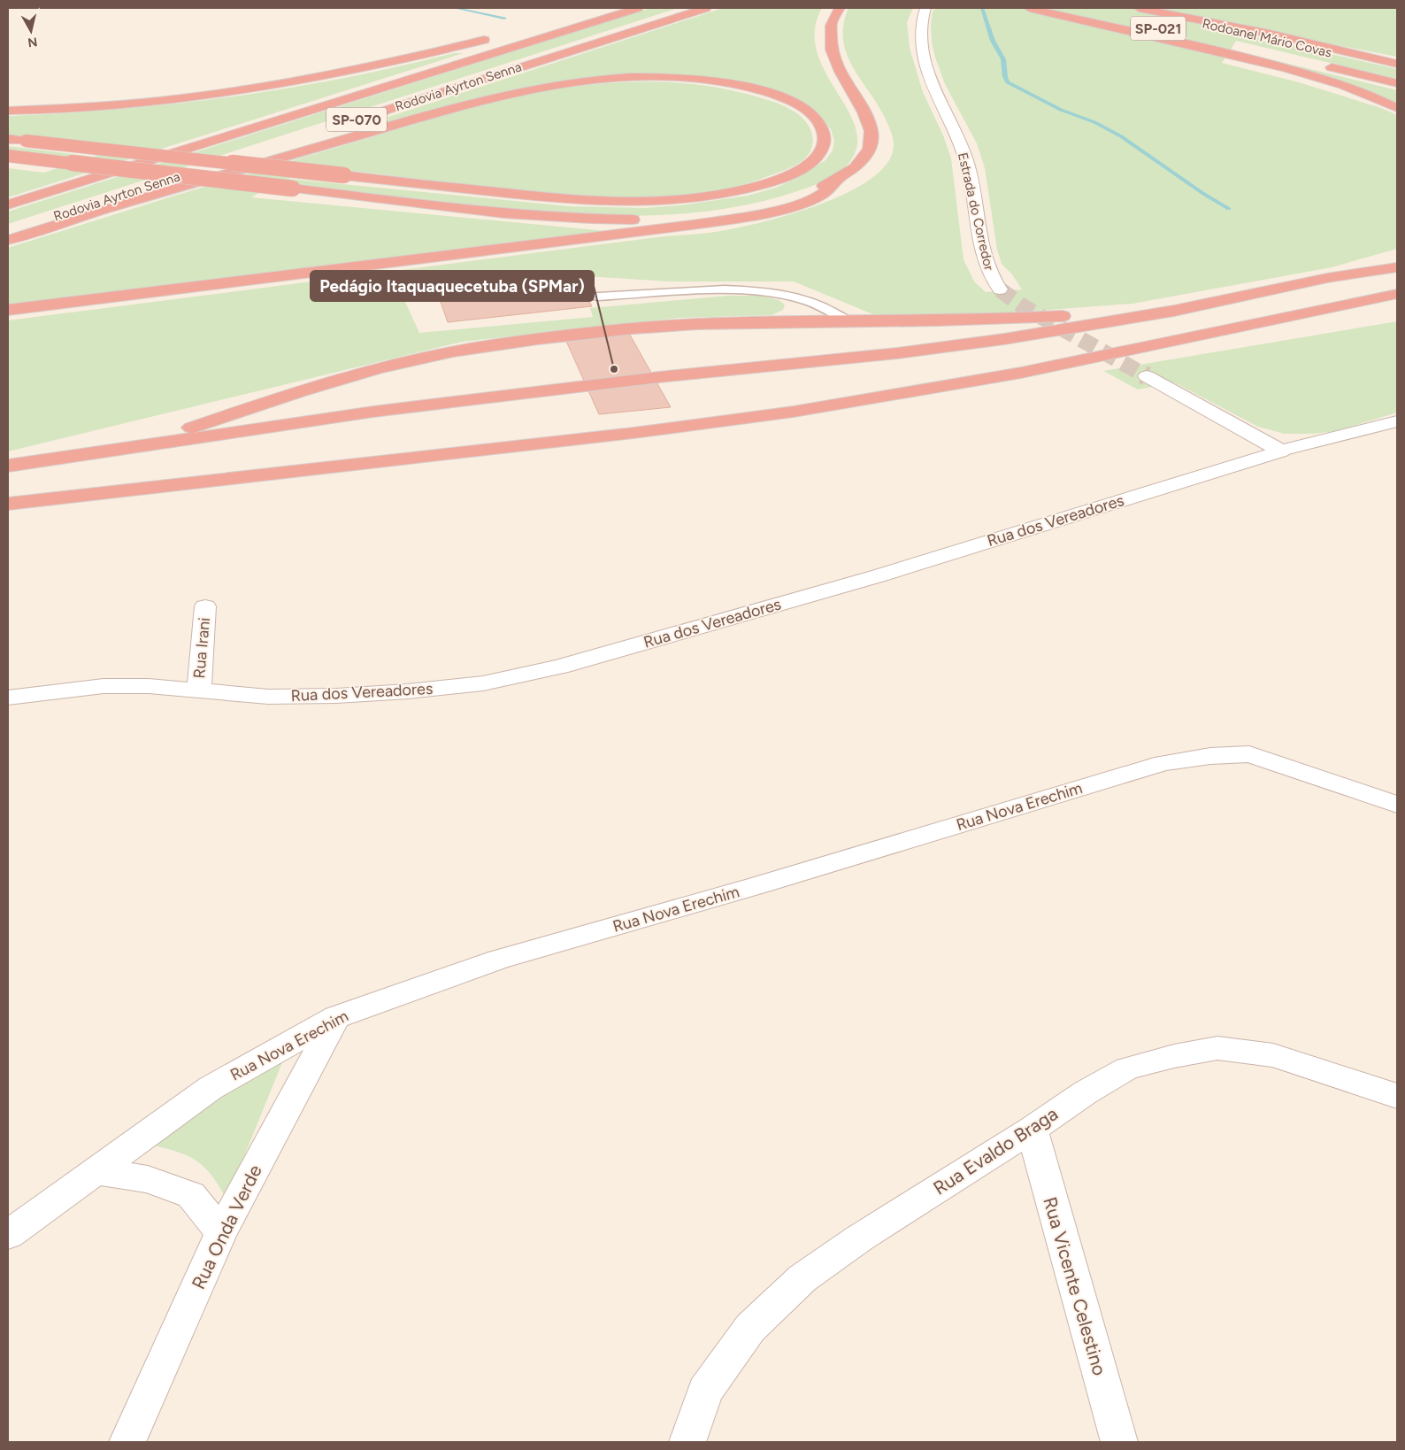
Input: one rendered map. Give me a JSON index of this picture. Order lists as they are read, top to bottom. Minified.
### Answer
{"streets":{"highway":["SP-021","Rodoanel Mário Covas","Rodovia Ayrton Senna","SP-070"],"street":["Estrada do Corredor","Rua dos Vereadores","Rua Irani","Rua Nova Erechim","Rua Evaldo Braga","Rua Onda Verde","Rua Vicente Celestino"]},"crossings":[["Rua dos Vereadores","Rua Irani"],["Rua Nova Erechim","Rua Onda Verde"],["Rua Evaldo Braga","Rua Vicente Celestino"]],"places":["Pedágio Itaquaquecetuba (SPMar)"],"north":"bottom"}
